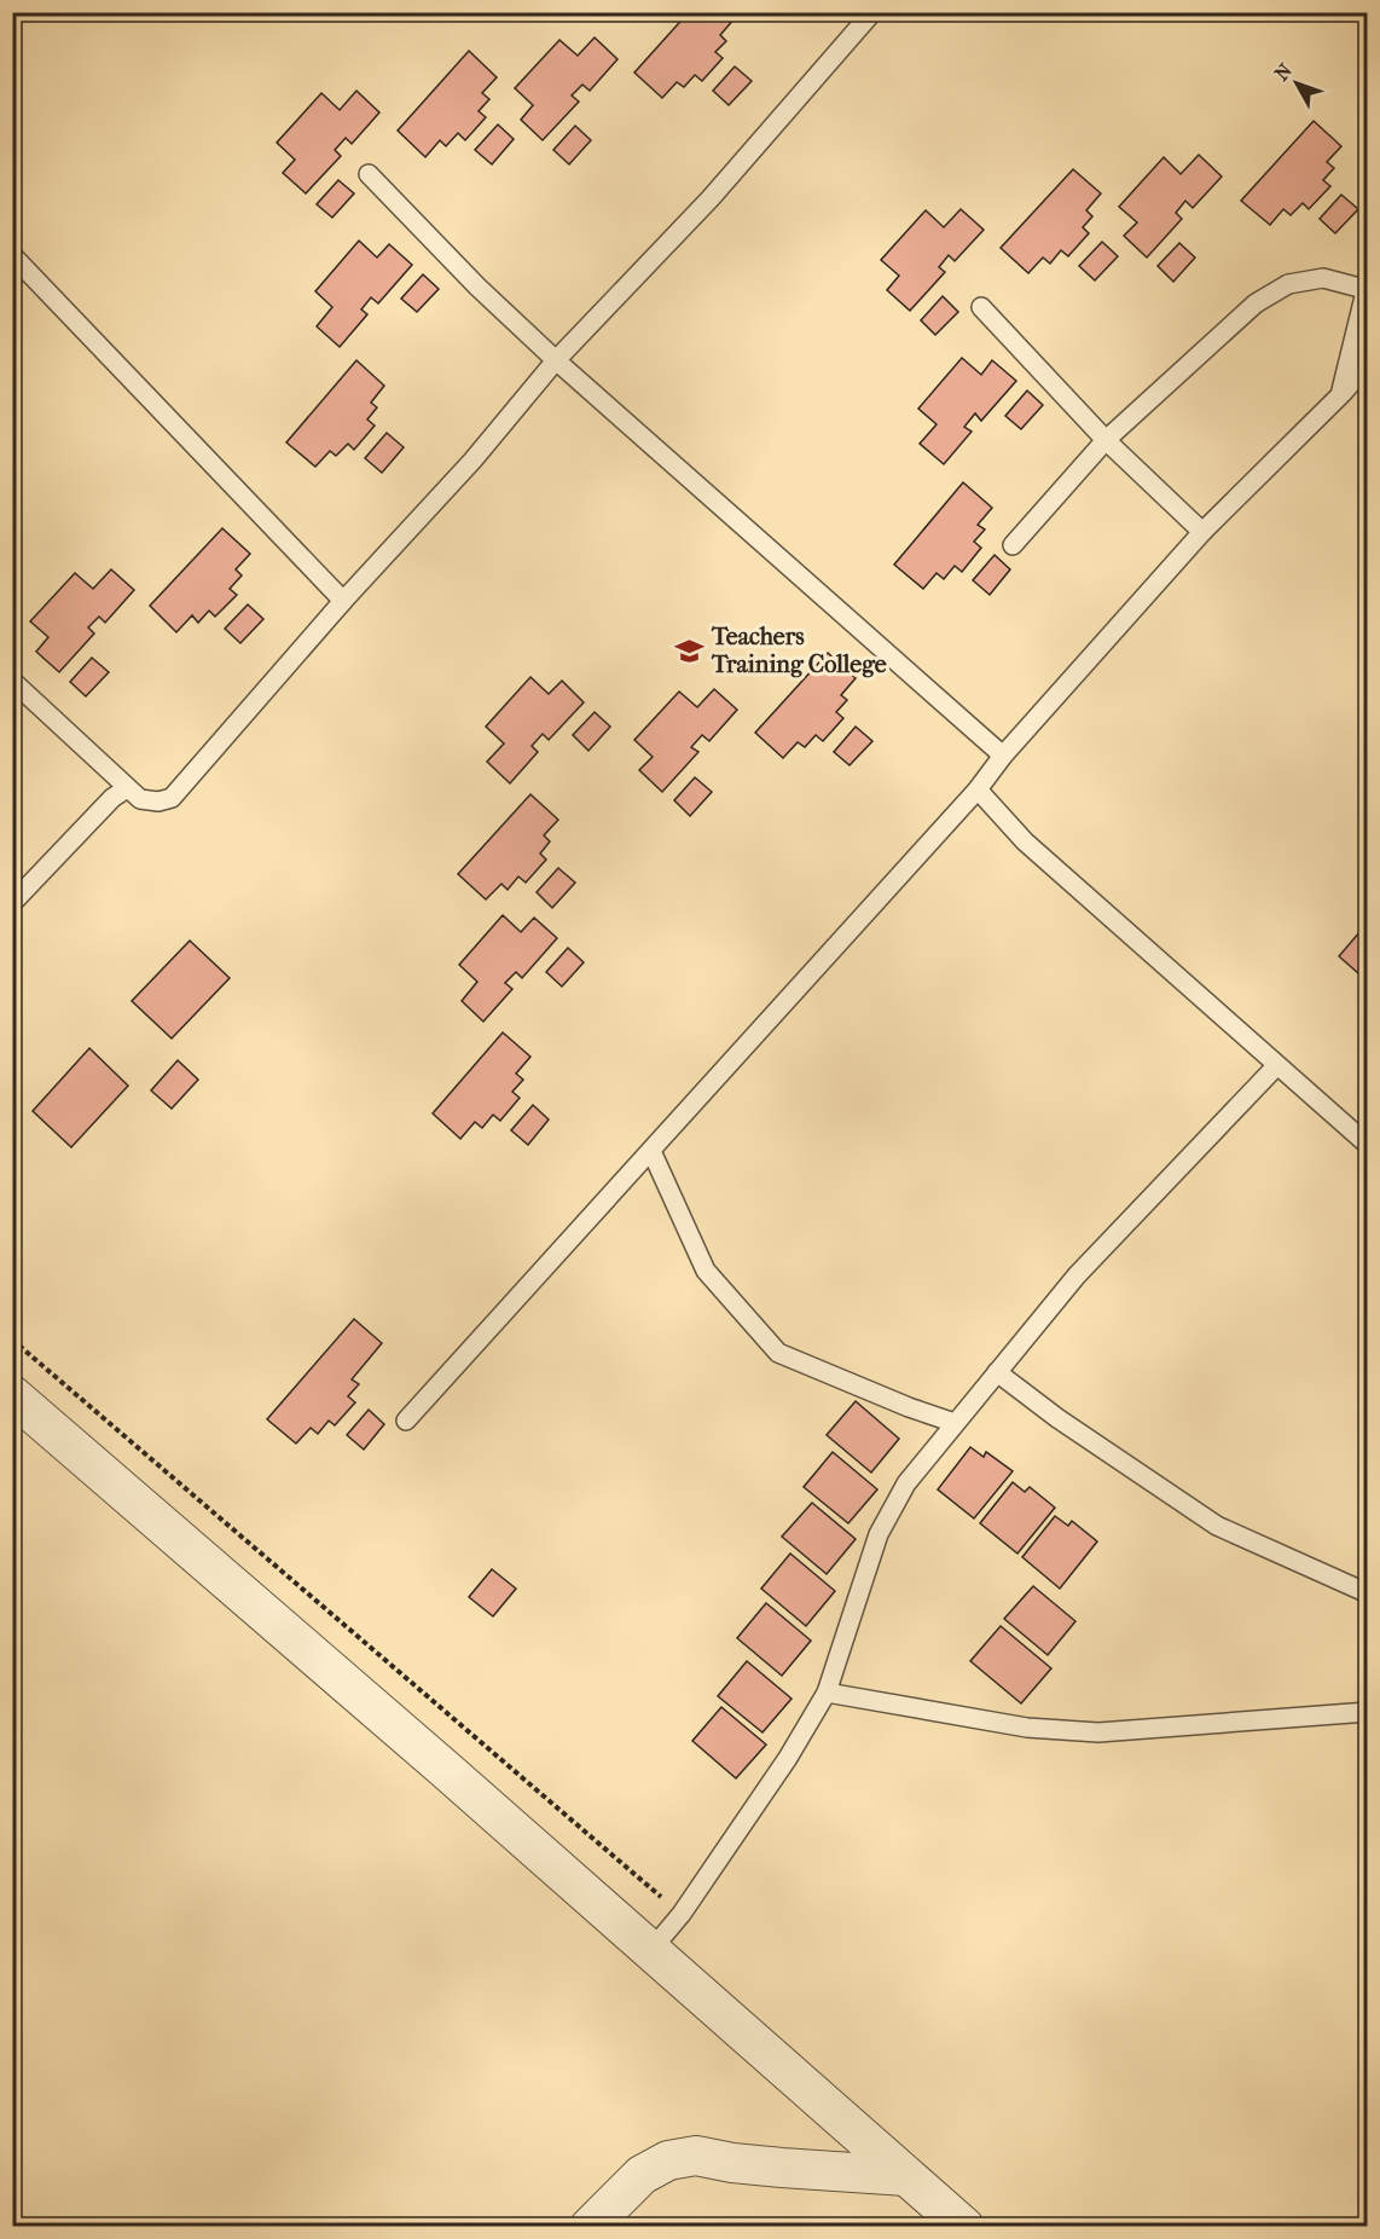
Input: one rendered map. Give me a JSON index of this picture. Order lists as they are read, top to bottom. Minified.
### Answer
{"places":{"school or university":["Teachers Training College"]},"north":"top left"}
